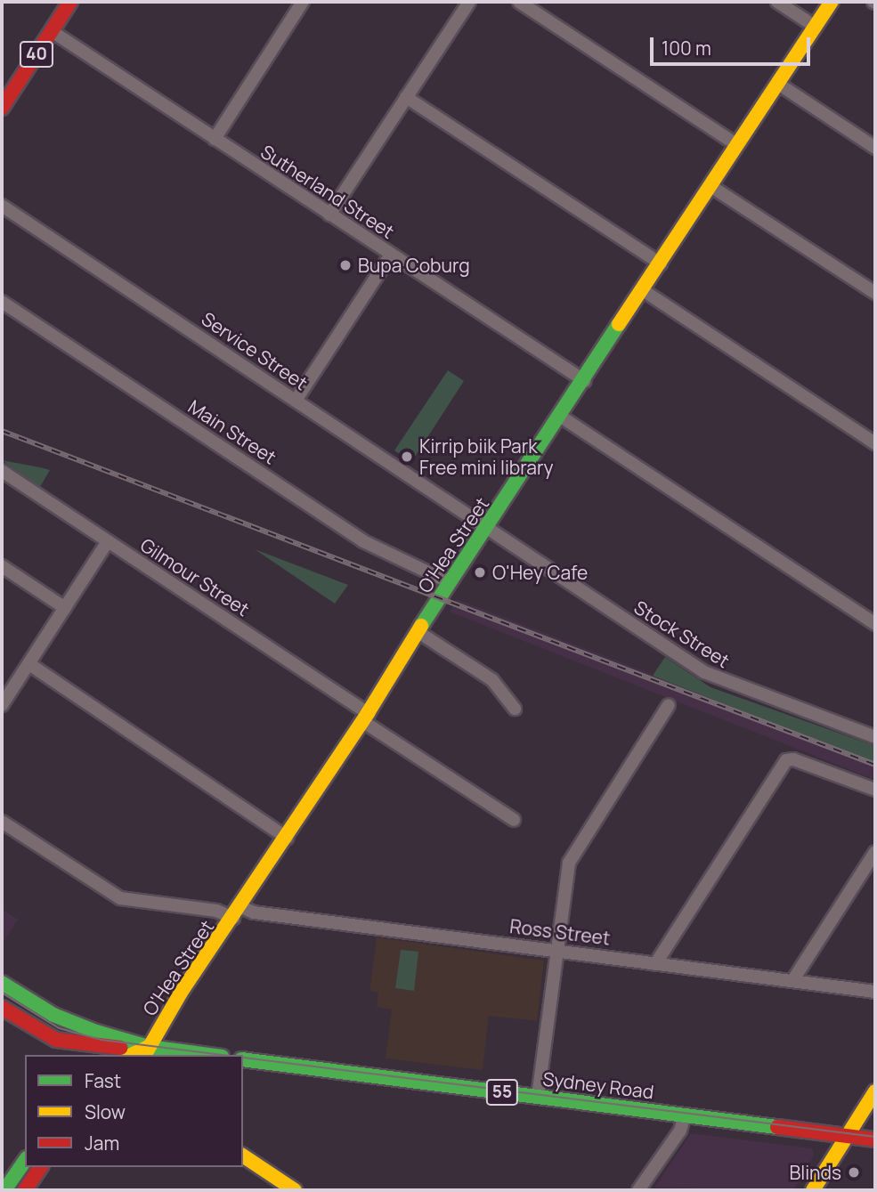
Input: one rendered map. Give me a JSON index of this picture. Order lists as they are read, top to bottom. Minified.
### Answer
{"streets":{"main road":["40","O'Hea Street","Sydney Road","55"],"street":["Sutherland Street","Service Street","Main Street","Gilmour Street","Stock Street","Ross Street"]},"crossings":[["40","Sutherland Street"],["Sutherland Street","O'Hea Street"],["Service Street","O'Hea Street"],["Service Street","Stock Street"],["Main Street","O'Hea Street"],["O'Hea Street","Gilmour Street"],["O'Hea Street","Stock Street"],["O'Hea Street","Ross Street"]],"places":["Bupa Coburg","Kirrip biik Park Free mini library","O'Hey Cafe","Blinds"],"legend":["Fast","Slow","Jam"],"scale_bar":"100 m"}
